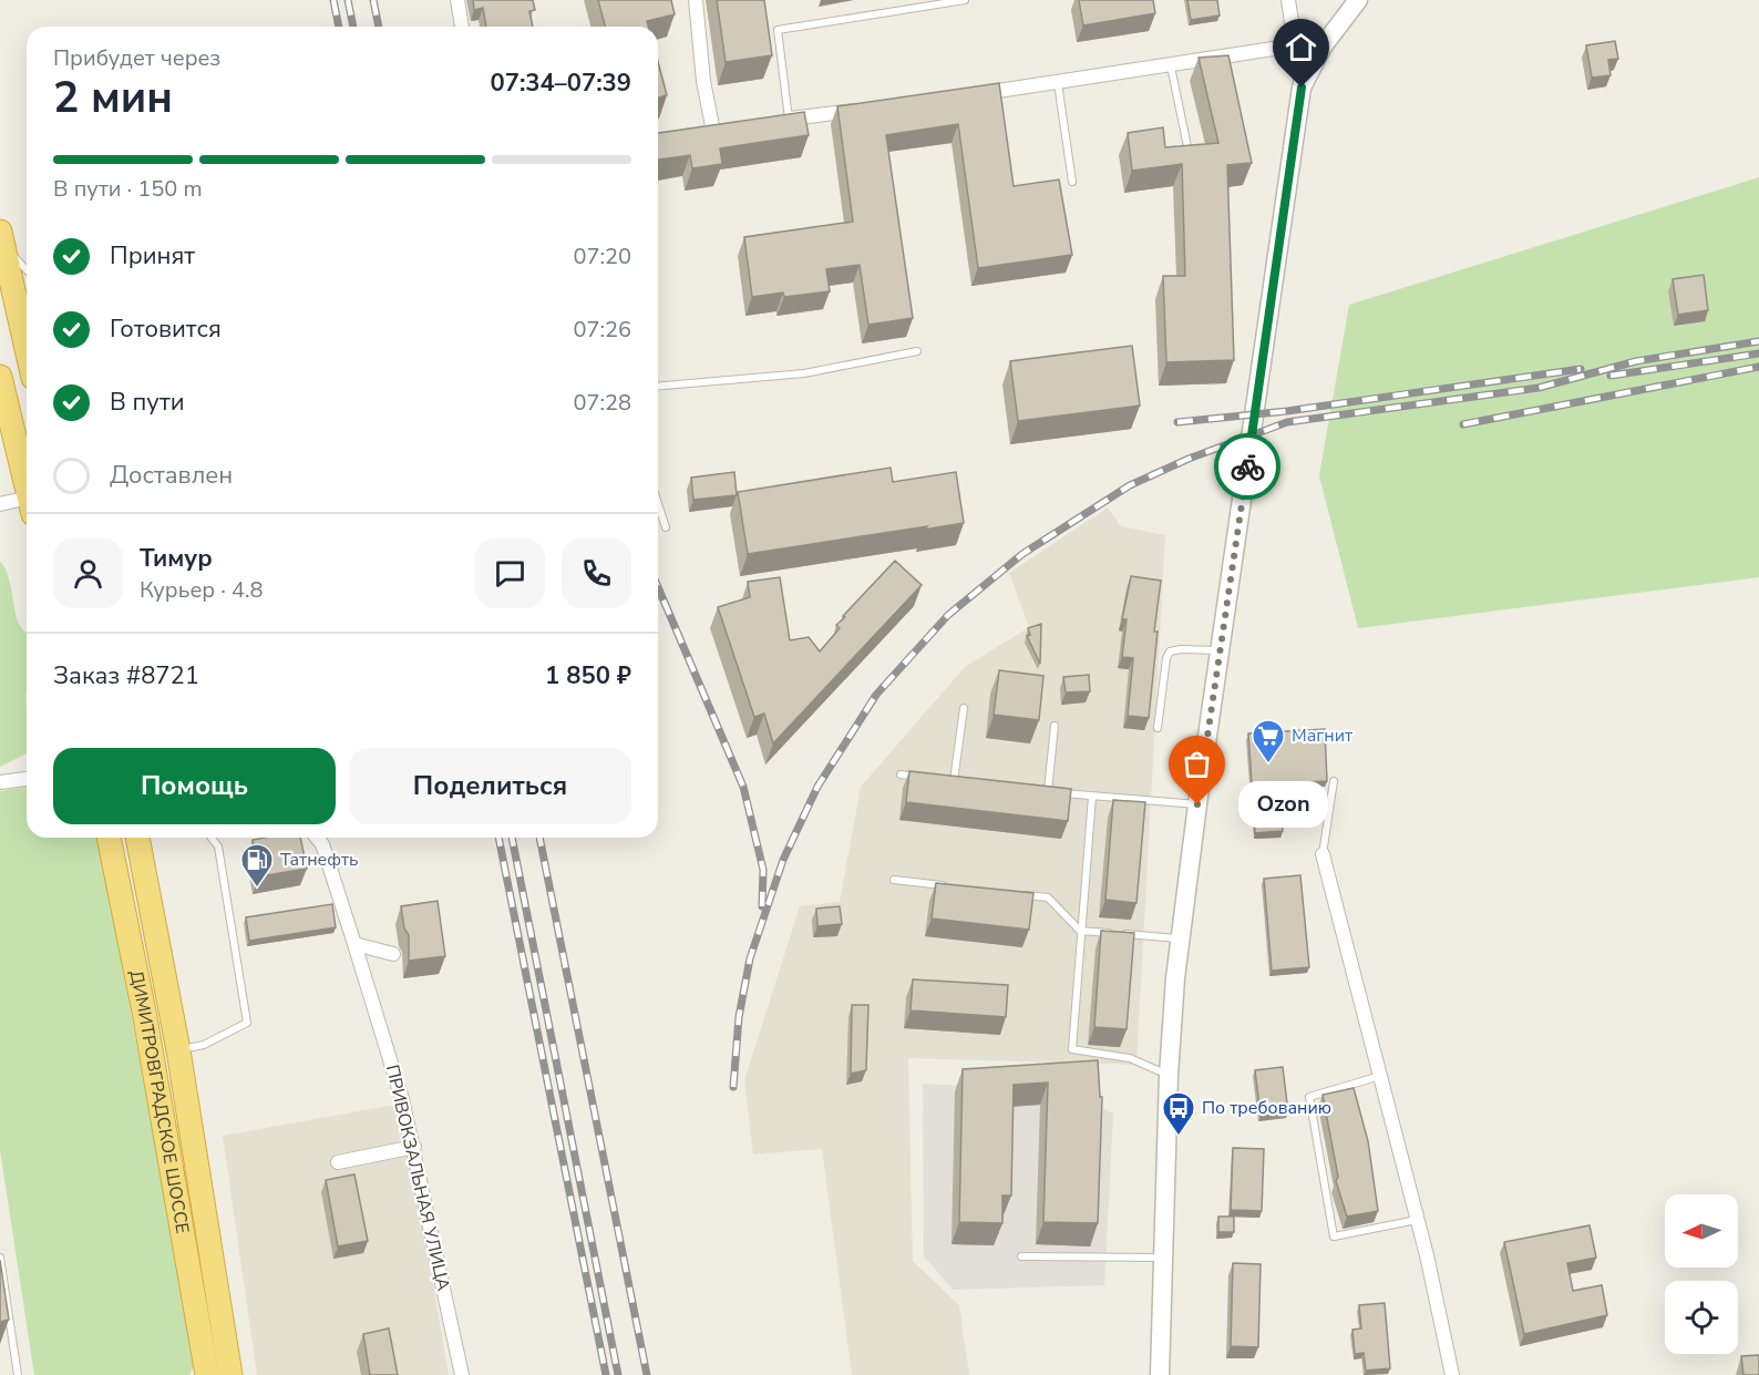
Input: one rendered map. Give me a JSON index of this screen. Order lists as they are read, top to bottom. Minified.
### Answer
{"streets":{"highway":["ДИМИТРОВГРАДСКОЕ ШОССЕ"],"street":["ПРИВОКЗАЛЬНАЯ УЛИЦА"]},"places":{"supermarket":["Магнит"],"other":["Ozon"],"fuel station":["Татнефть"],"bus stop":["По требованию"]},"north":"left","page":{"heading":["2 мин","Прибудет через","07:34–07:39"],"panel":["Тимур","Курьер · 4.8","Заказ #8721","1 850 ₽"],"bar":"В пути · 150 m","list":[["Принят","07:20"],["Готовится","07:26"],["В пути","07:28"],"Доставлен"],"buttons":["Помощь","Поделиться"],"bubble":"Ozon"}}
